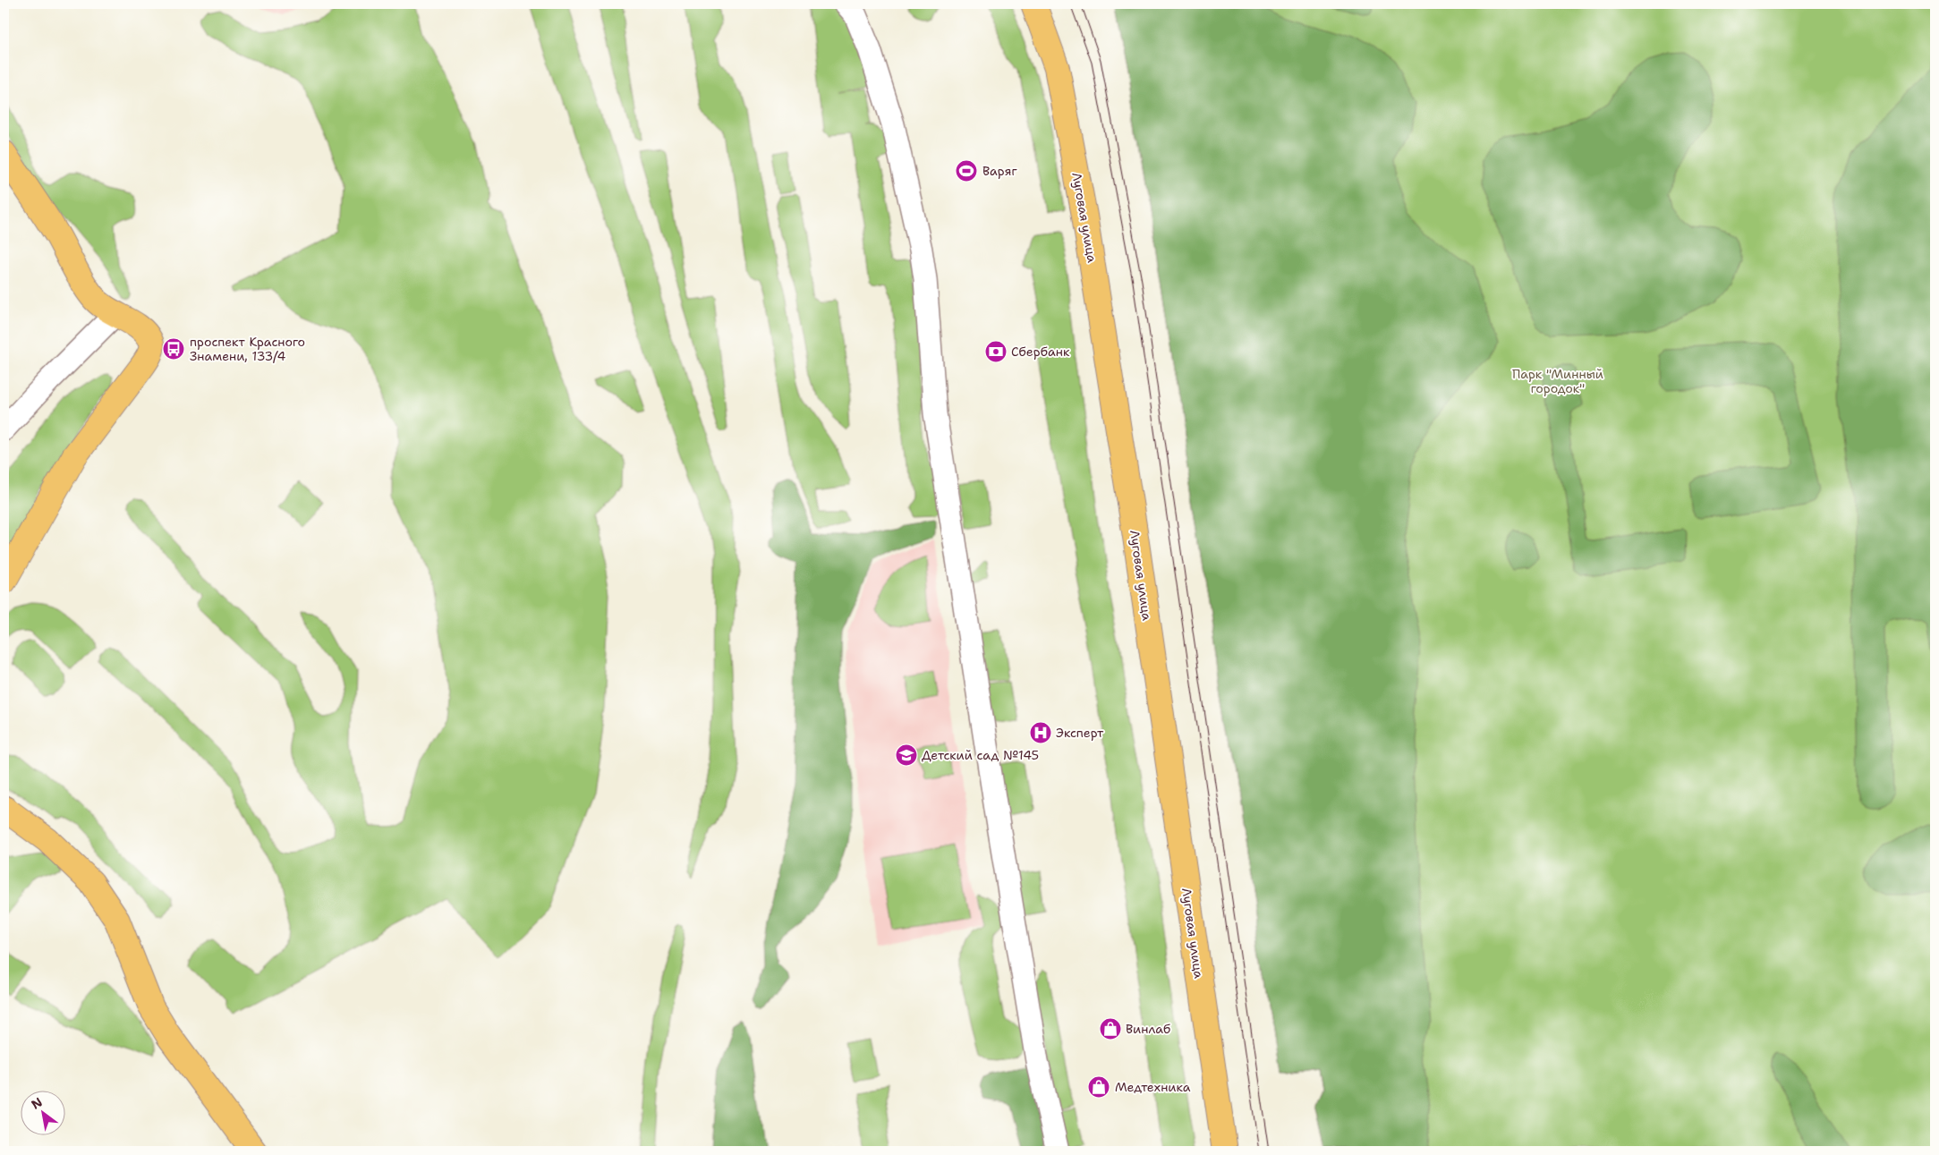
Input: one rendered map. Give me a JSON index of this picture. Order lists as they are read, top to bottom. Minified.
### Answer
{"streets":{"main road":["Луговая улица"]},"parks":["Парк \"Минный городок\""],"places":{"sports":["Варяг"],"bus stop":["проспект Красного Знамени, 133/4"],"bank":["Сбербанк"],"hospital":["Эксперт"],"school or university":["Детский сад №145"],"shop":["Винлаб","Медтехника"]},"north":"top left"}
